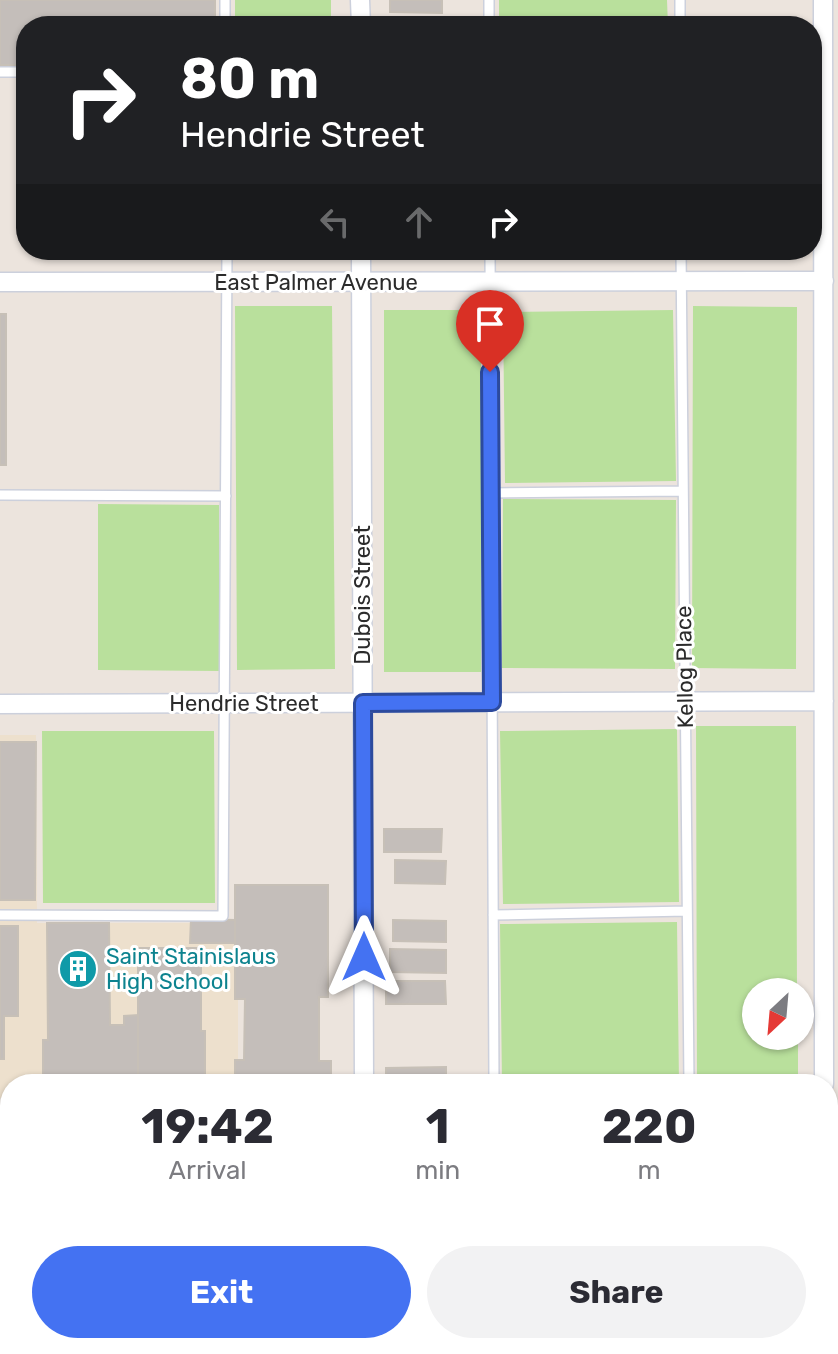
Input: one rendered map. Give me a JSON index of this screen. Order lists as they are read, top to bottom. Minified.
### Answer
{"streets":{"street":["East Palmer Avenue","Dubois Street","Hendrie Street"],"lane":["Kellog Place"]},"crossings":[["East Palmer Avenue","Dubois Street"],["East Palmer Avenue","Kellog Place"],["Dubois Street","Hendrie Street"],["Kellog Place","Hendrie Street"]],"places":{"building":["Saint Stainislaus High School"]},"north":"bottom left","page":{"turn":["80 m","Hendrie Street"],"eta":["19:42","Arrival","1","min","220","m"],"buttons":["Exit","Share"]}}
